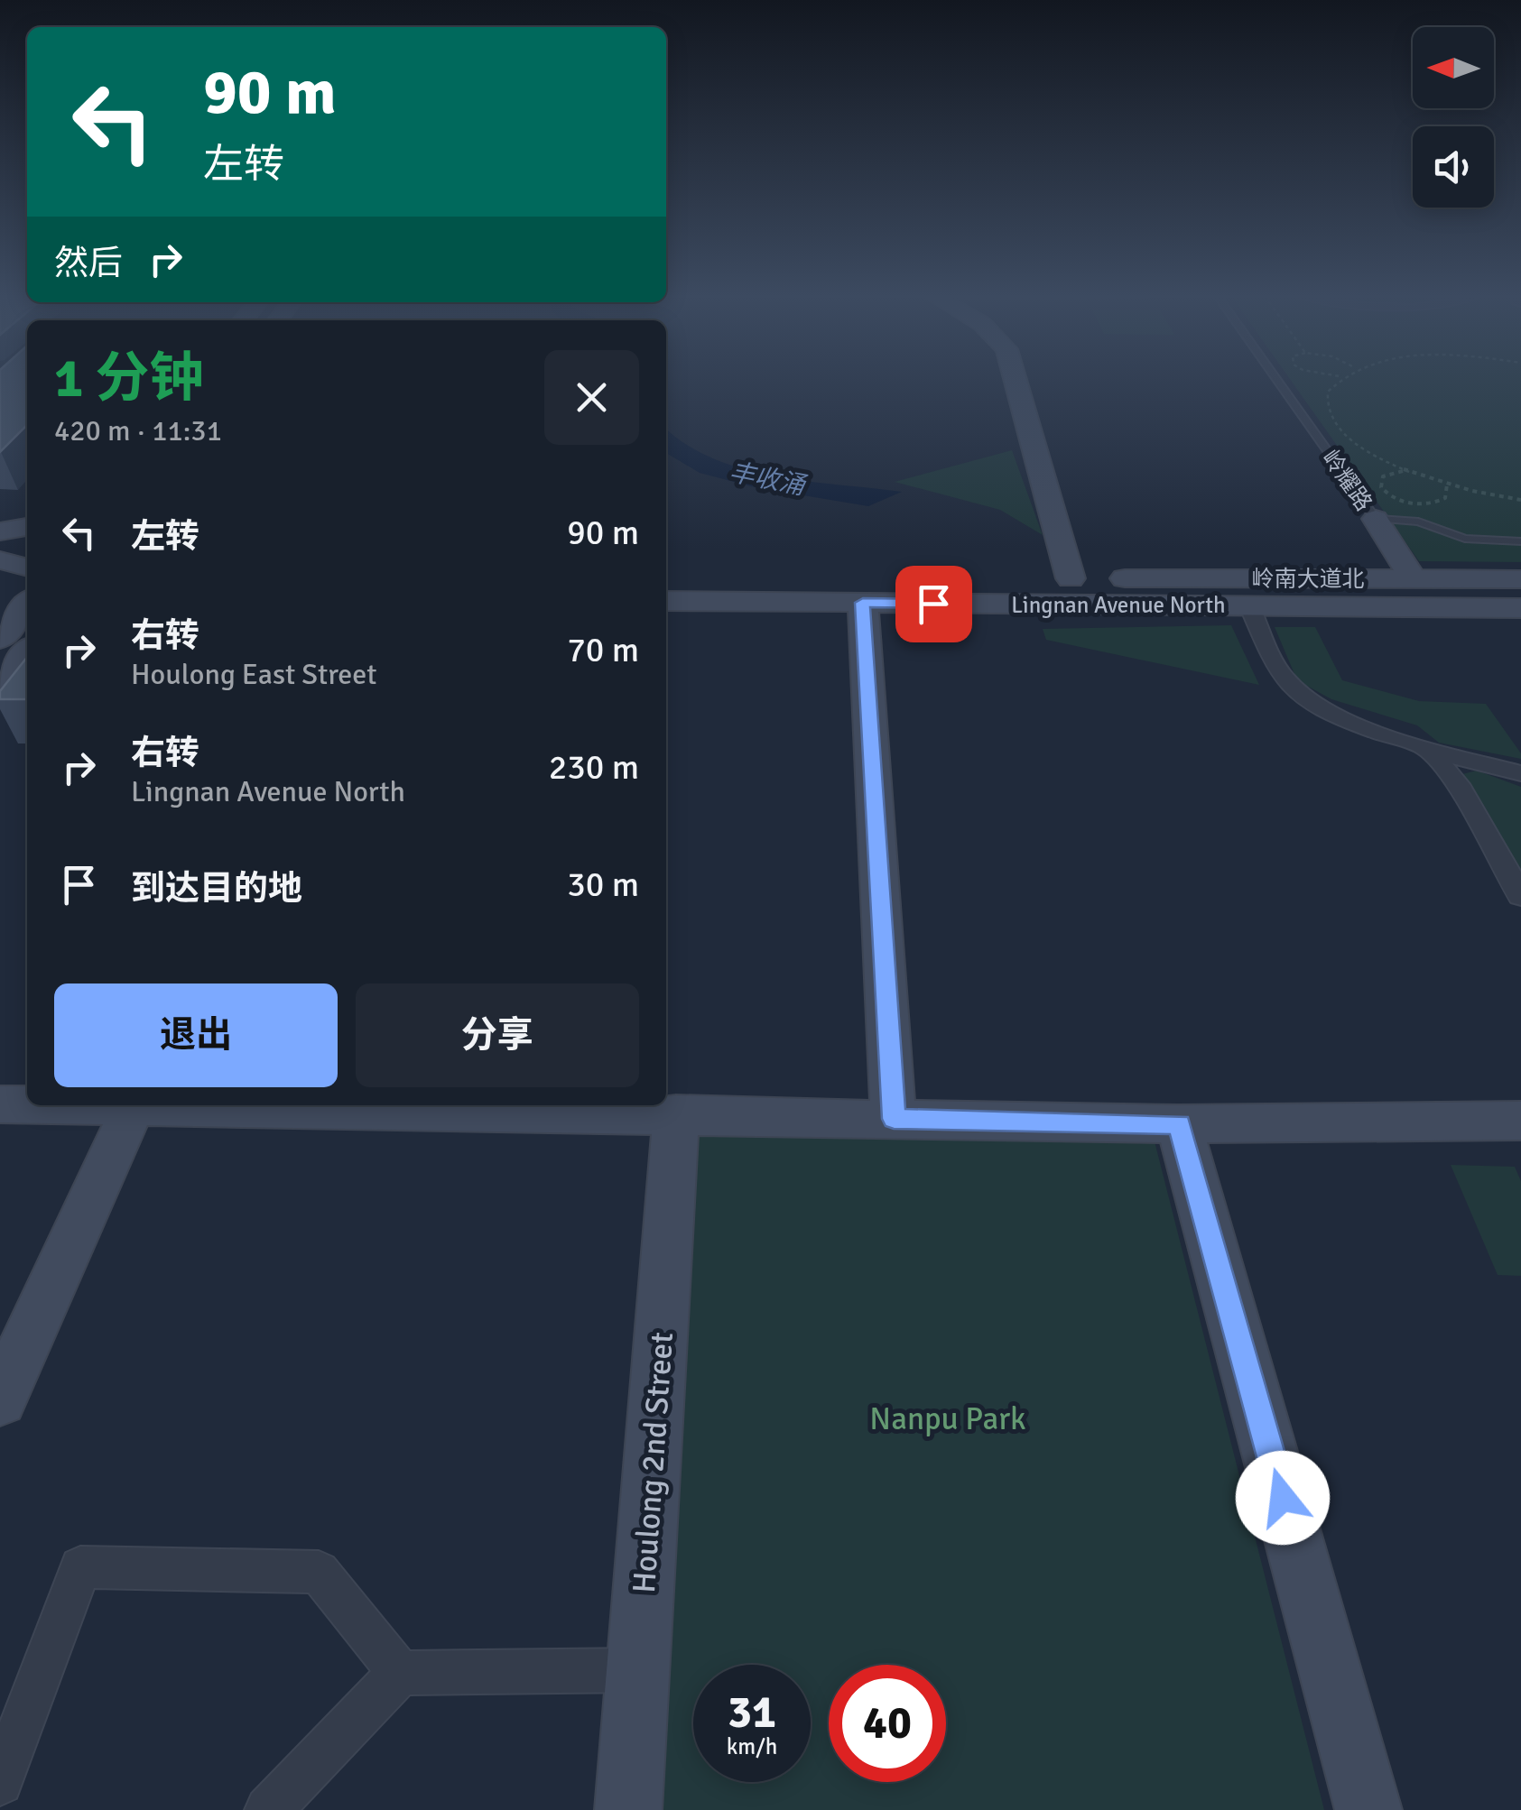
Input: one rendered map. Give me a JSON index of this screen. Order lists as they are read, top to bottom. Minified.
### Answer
{"streets":{"street":["岭耀路","岭南大道北","Lingnan Avenue North","Houlong 2nd Street"]},"crossings":[["岭耀路","岭南大道北"]],"water":["丰收涌"],"parks":["Nanpu Park"],"north":"left","page":{"turn":["90 m","左转"],"then":"然后","heading":["1 分钟","420 m · 11:31"],"list":[{"name":"左转","value":"90 m"},{"name":"右转","note":"Houlong East Street","value":"70 m"},{"name":"右转","note":"Lingnan Avenue North","value":"230 m"},{"name":"到达目的地","value":"30 m"}],"buttons":["退出","分享"],"speed":"31 km/h","limit":"40"}}
